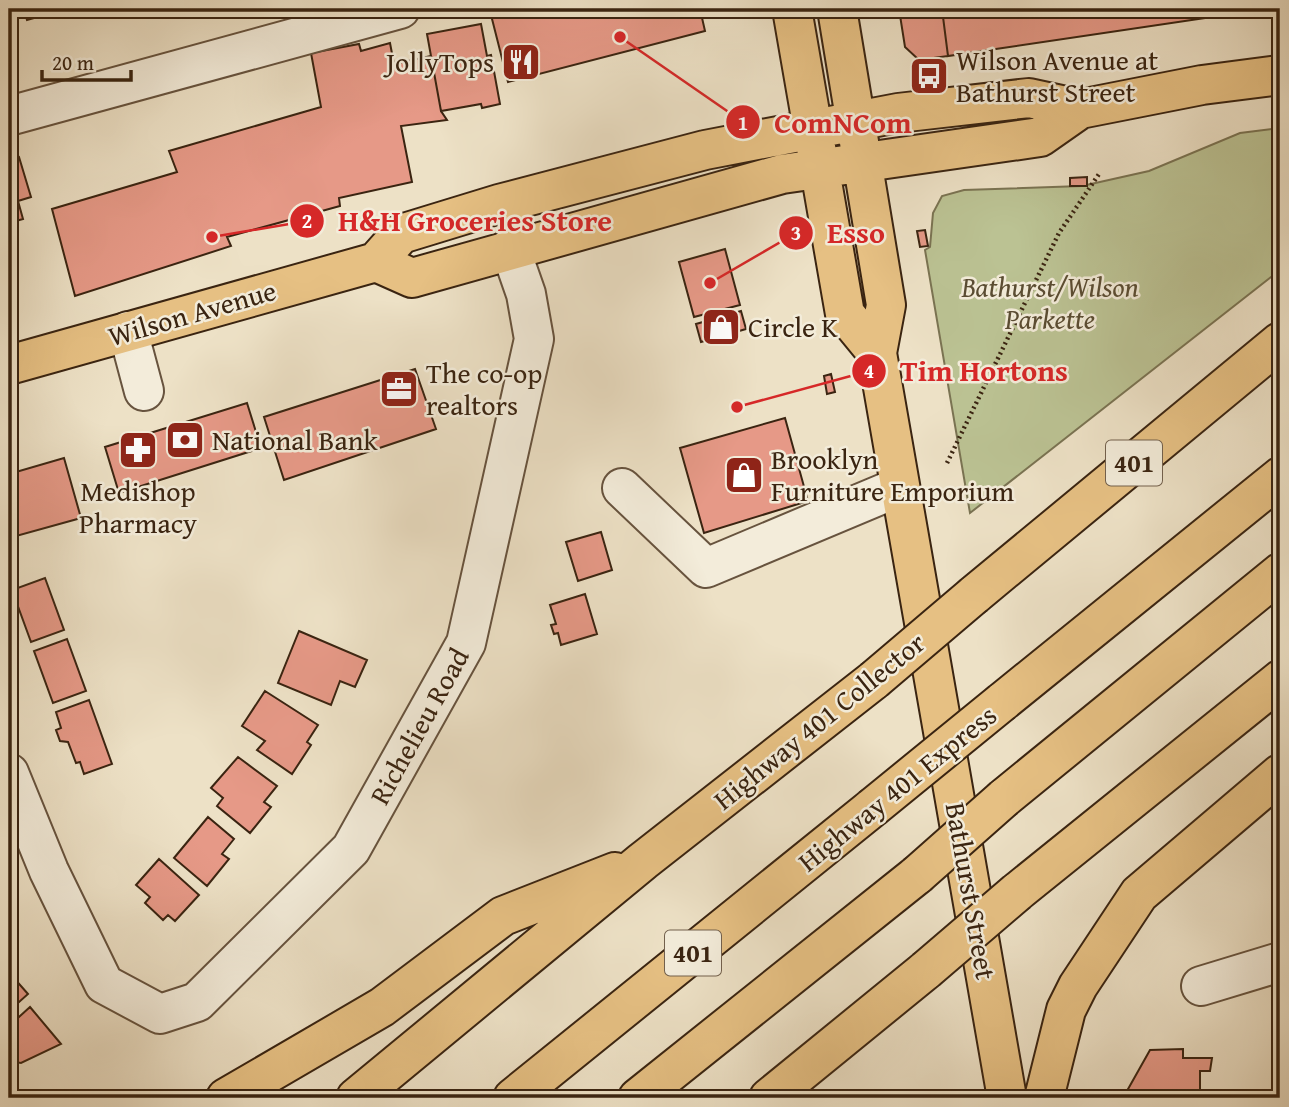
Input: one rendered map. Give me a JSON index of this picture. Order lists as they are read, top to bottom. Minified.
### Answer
{"streets":{"main road":["Wilson Avenue","401","Highway 401 Collector","Highway 401 Express","Bathurst Street"],"street":["Richelieu Road"]},"parks":["Bathurst/Wilson Parkette"],"places":{"other":["ComNCom","H&H Groceries Store","Esso","Tim Hortons"],"restaurant":["JollyTops"],"bus stop":["Wilson Avenue at Bathurst Street"],"shop":["Circle K","Brooklyn Furniture Emporium"],"office":["The co-op realtors"],"bank":["National Bank"],"pharmacy":["Medishop Pharmacy"]},"scale_bar":"20 m"}
